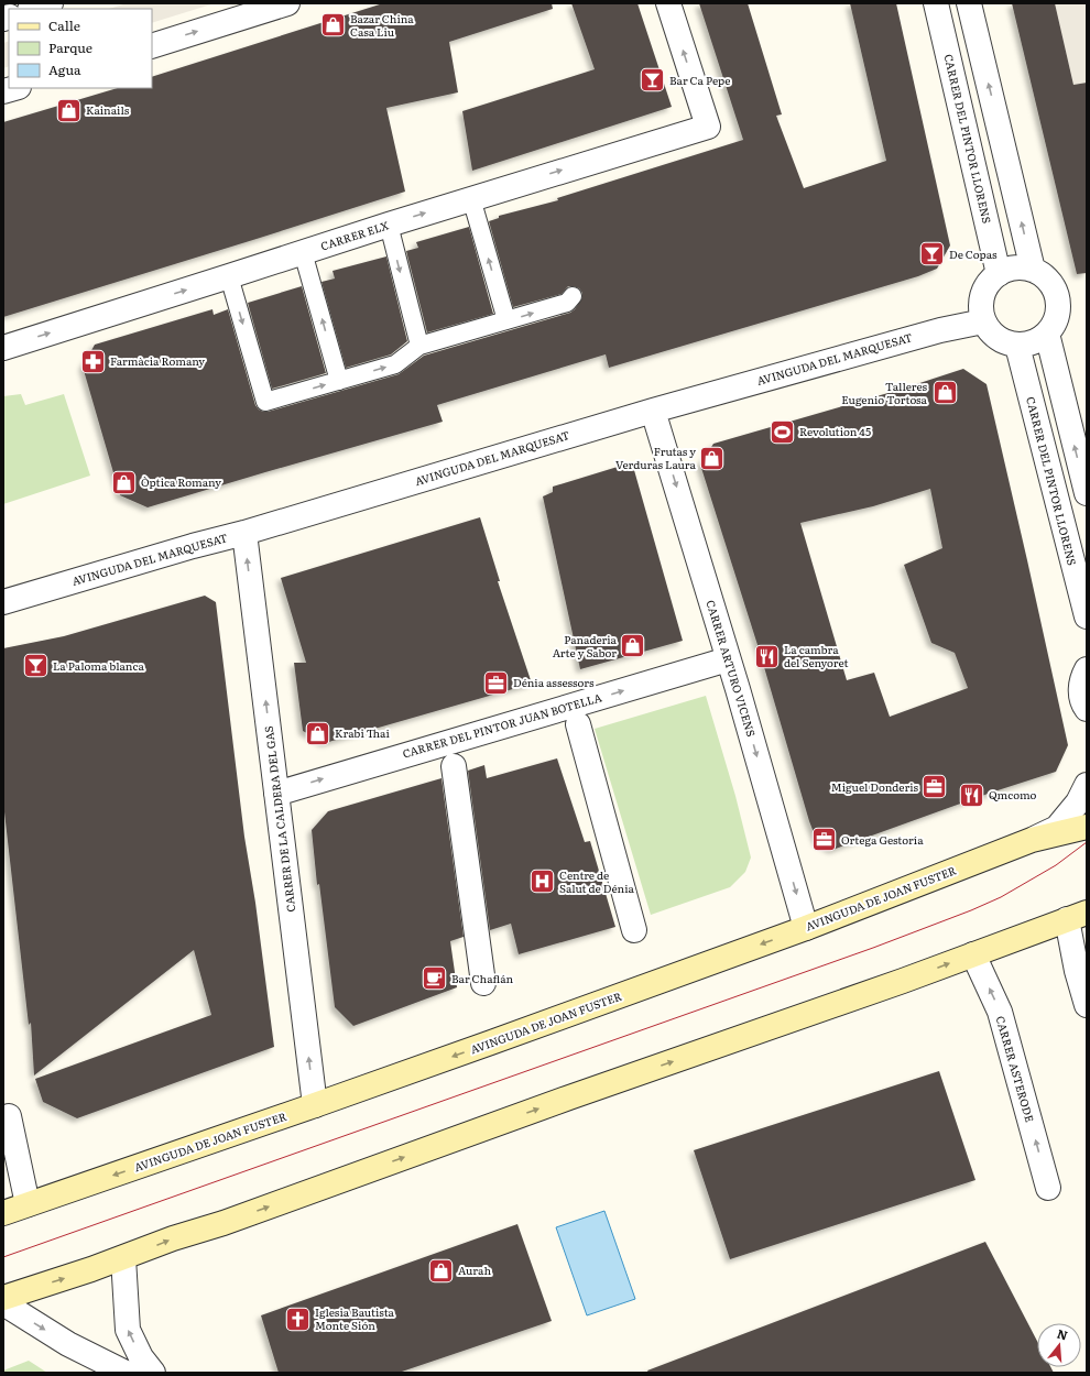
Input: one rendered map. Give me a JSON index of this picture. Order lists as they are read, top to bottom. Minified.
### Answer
{"streets":{"main road":["AVINGUDA DE JOAN FUSTER"],"street":["CARRER DEL PINTOR LLORENS","CARRER ELX","AVINGUDA DEL MARQUESAT","CARRER ARTURO VICENS","CARRER DEL PINTOR JUAN BOTELLA","CARRER DE LA CALDERA DEL GAS","CARRER ASTERODE"]},"crossings":[["CARRER DEL PINTOR LLORENS","AVINGUDA DEL MARQUESAT"],["AVINGUDA DEL MARQUESAT","CARRER ARTURO VICENS"],["AVINGUDA DEL MARQUESAT","CARRER DE LA CALDERA DEL GAS"],["CARRER ARTURO VICENS","CARRER DEL PINTOR JUAN BOTELLA"],["CARRER ARTURO VICENS","AVINGUDA DE JOAN FUSTER"],["CARRER DEL PINTOR JUAN BOTELLA","CARRER DE LA CALDERA DEL GAS"],["CARRER DE LA CALDERA DEL GAS","AVINGUDA DE JOAN FUSTER"]],"one_way":["CARRER ELX","CARRER DEL PINTOR JUAN BOTELLA"],"places":{"shop":["Bazar China Casa Liu","Kainails","Talleres Eugenio Tortosa","Frutas y Verduras Laura","Òptica Romany","Panaderia Arte y Sabor","Krabi Thai","Aurah"],"bar":["Bar Ca Pepe","De Copas","La Paloma blanca"],"pharmacy":["Farmàcia Romany"],"sports":["Revolution 45"],"restaurant":["La cambra del Senyoret","Qmcomo"],"office":["Dénia assessors","Miguel Donderis","Ortega Gestoría"],"hospital":["Centre de Salut de Dénia"],"cafe":["Bar Chaflán"],"church":["Iglesia Bautista Monte Sión"]},"legend":["Calle","Parque","Agua"],"north":"top"}
